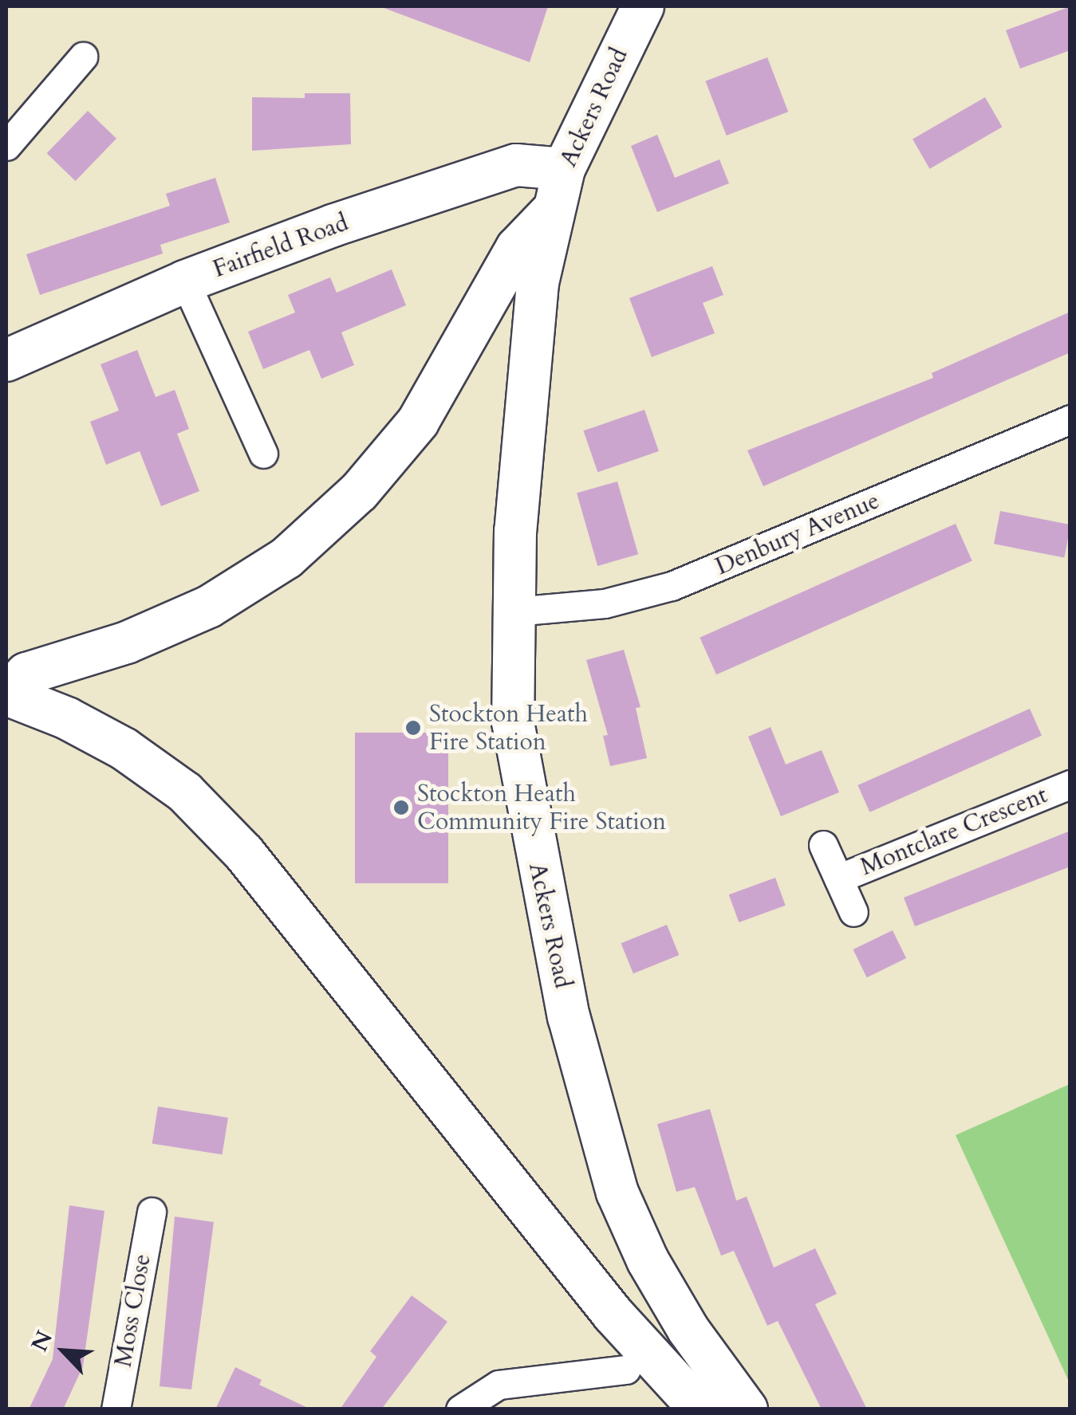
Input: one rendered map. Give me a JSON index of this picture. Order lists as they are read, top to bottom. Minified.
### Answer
{"streets":{"street":["Ackers Road","Fairfield Road","Denbury Avenue","Montclare Crescent","Moss Close"]},"crossings":[["Ackers Road","Fairfield Road"],["Ackers Road","Denbury Avenue"]],"places":["Stockton Heath Fire Station","Stockton Heath Community Fire Station"],"north":"top left"}
